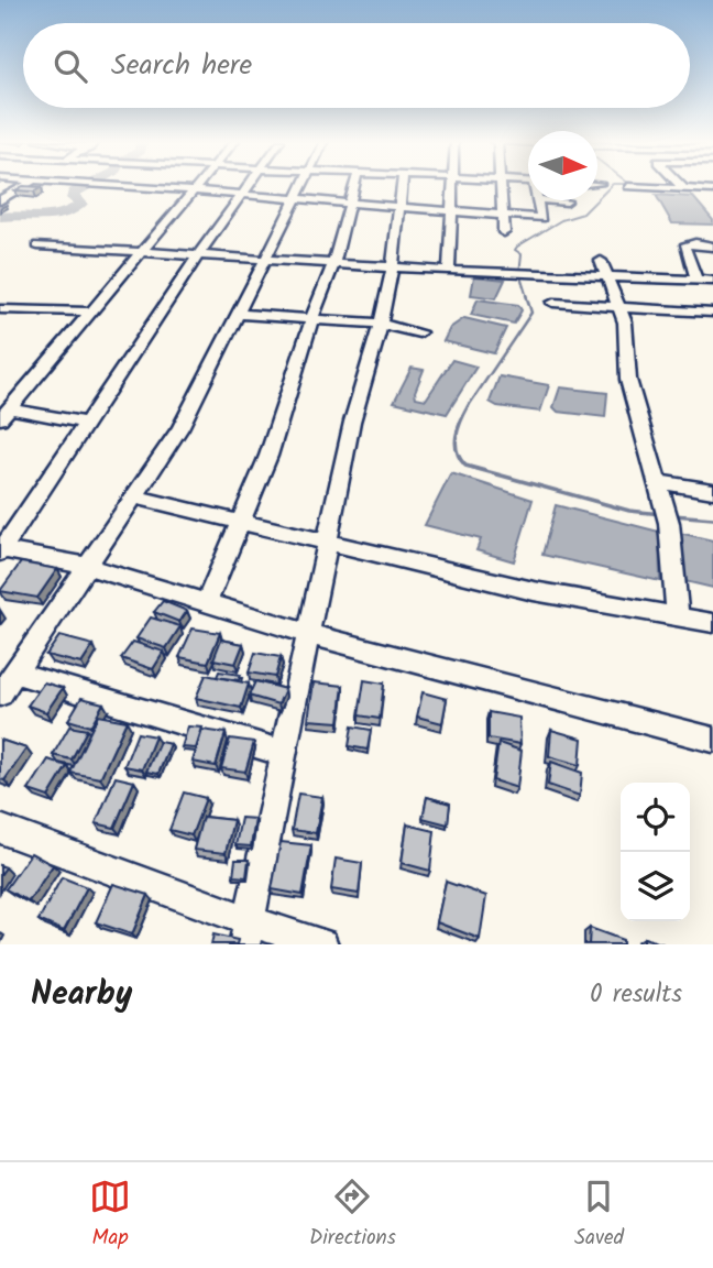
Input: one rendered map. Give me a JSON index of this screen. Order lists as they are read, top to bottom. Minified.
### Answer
{"north":"right","page":{"search":"Search here","heading":["Nearby","0 results"],"nav":["Map","Directions","Saved"]}}
